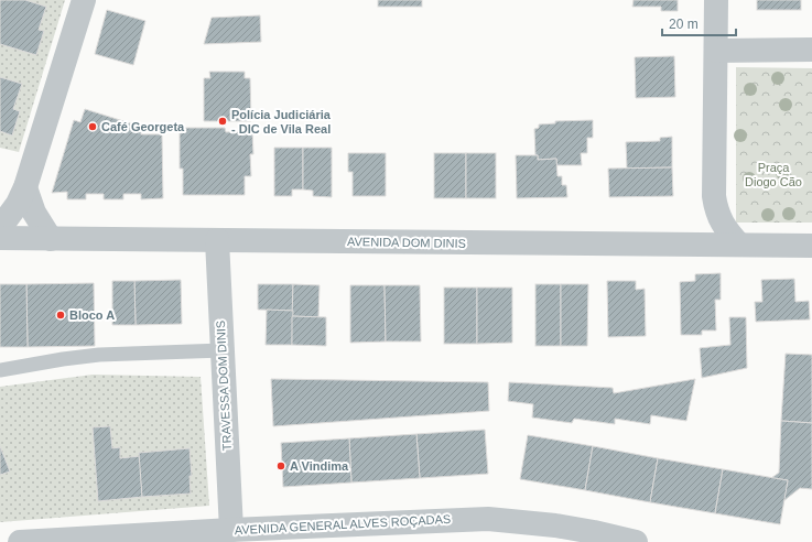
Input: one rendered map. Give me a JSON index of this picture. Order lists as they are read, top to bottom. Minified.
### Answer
{"streets":{"street":["AVENIDA DOM DINIS","TRAVESSA DOM DINIS","AVENIDA GENERAL ALVES ROÇADAS"]},"crossings":[["AVENIDA DOM DINIS","TRAVESSA DOM DINIS"],["TRAVESSA DOM DINIS","AVENIDA GENERAL ALVES ROÇADAS"]],"parks":["Praça Diogo Cão"],"places":["Polícia Judiciária - DIC de Vila Real","Café Georgeta","Bloco A","A Vindima"],"scale_bar":"20 m"}
